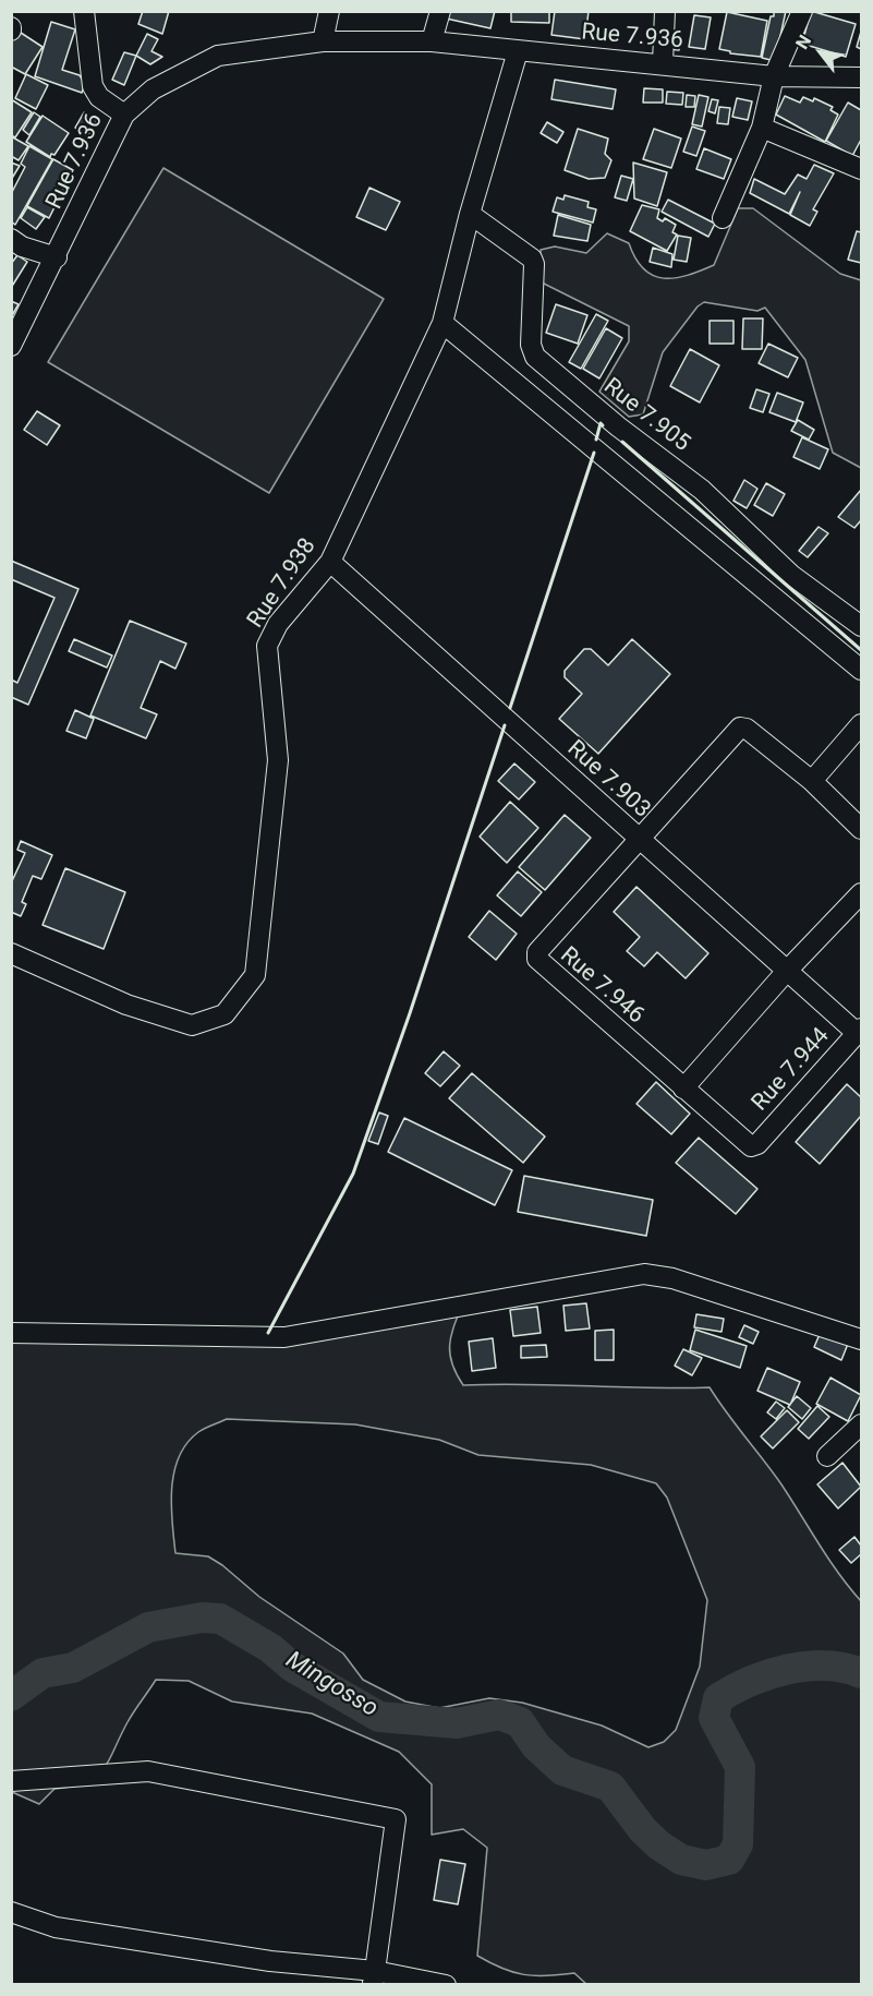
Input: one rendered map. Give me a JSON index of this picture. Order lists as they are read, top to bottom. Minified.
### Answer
{"streets":{"street":["Rue 7.936","Rue 7.905","Rue 7.938","Rue 7.903","Rue 7.946","Rue 7.944"]},"crossings":[["Rue 7.936","Rue 7.938"],["Rue 7.905","Rue 7.938"],["Rue 7.938","Rue 7.903"],["Rue 7.903","Rue 7.946"],["Rue 7.903","Rue 7.944"],["Rue 7.946","Rue 7.944"]],"water":["Mingosso"],"north":"top left"}
